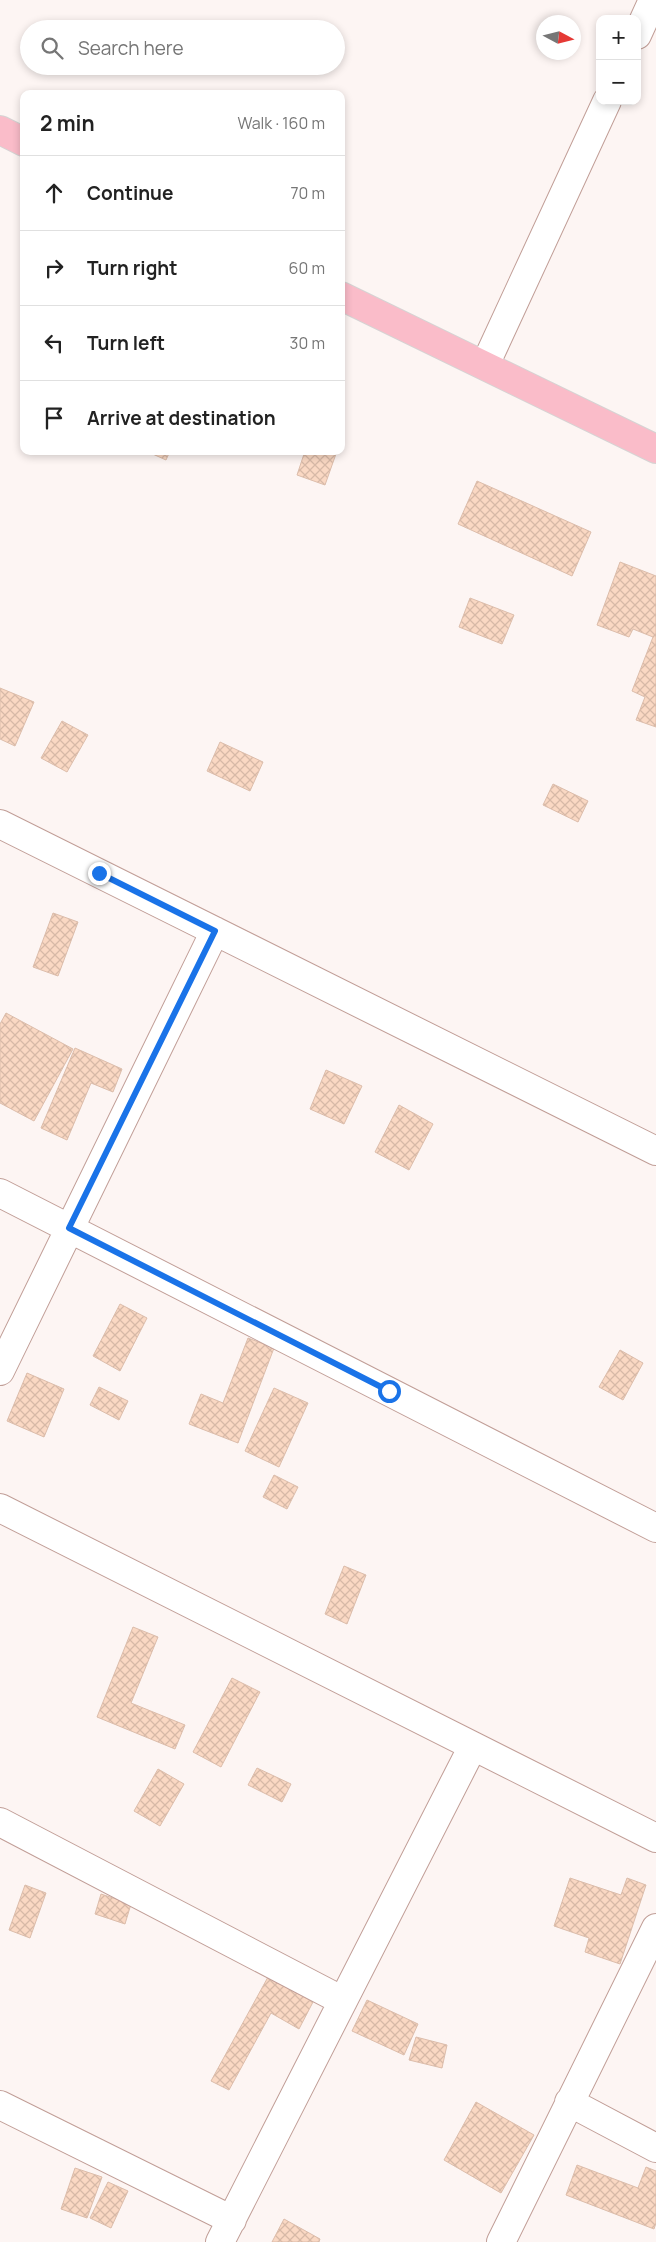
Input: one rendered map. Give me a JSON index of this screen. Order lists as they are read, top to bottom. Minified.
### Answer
{"north":"right","page":{"map_buttons":["+","−"],"search":"Search here","heading":["2 min","Walk · 160 m"],"list":[["Continue","70 m"],["Turn right","60 m"],["Turn left","30 m"],"Arrive at destination"]}}
